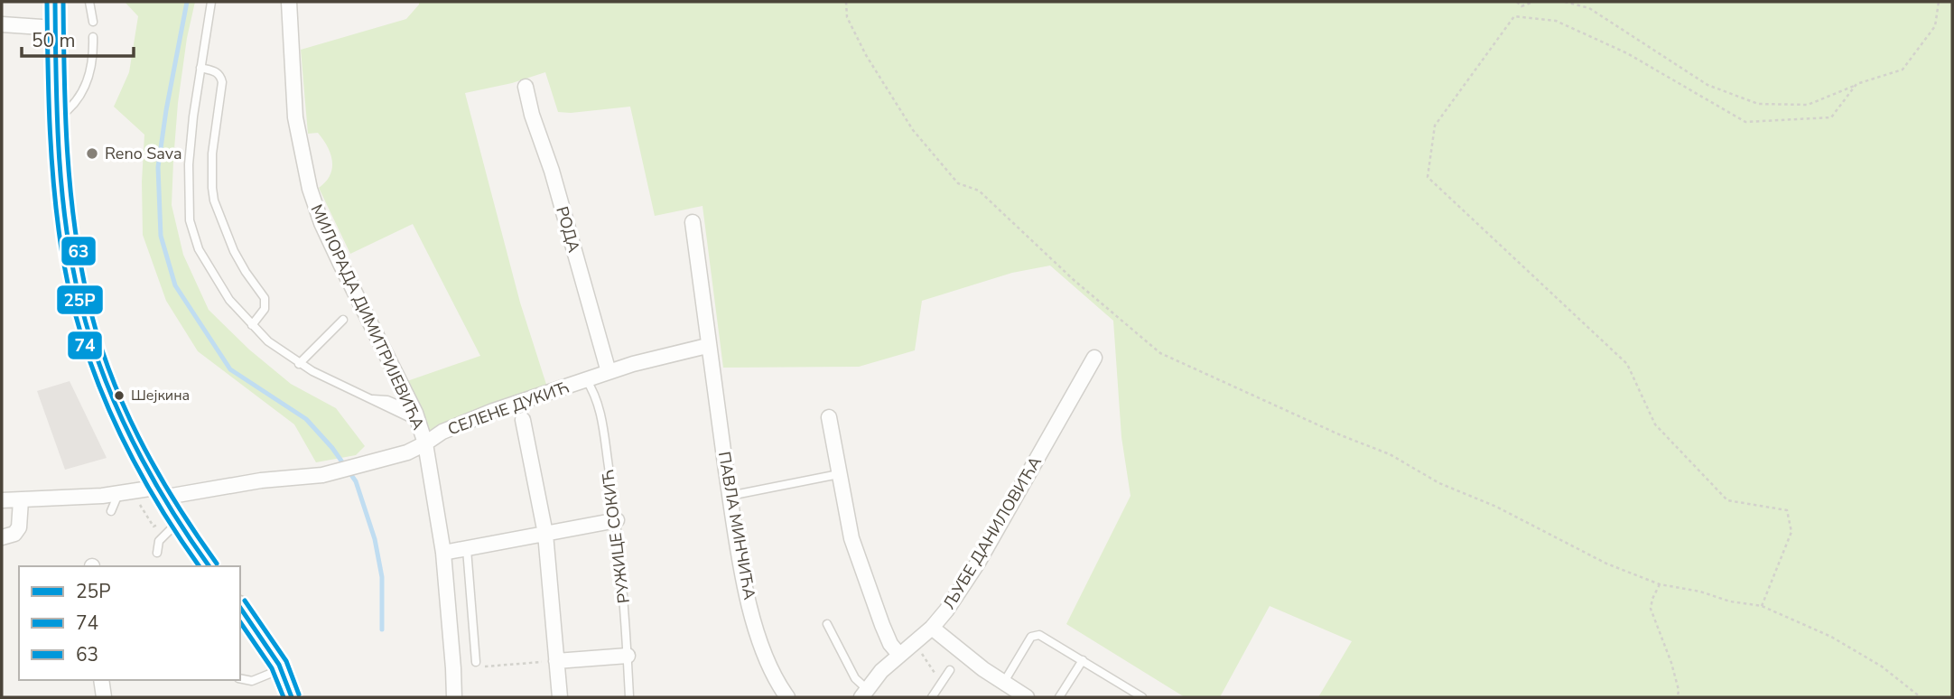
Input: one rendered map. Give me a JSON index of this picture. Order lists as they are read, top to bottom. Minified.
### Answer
{"streets":{"street":["РОДА","МИЛОРАДА ДИМИТРИЈЕВИЋА","СЕЛЕНЕ ДУКИЋ","ПАВЛА МИНЧИЋА","ЉУБЕ ДАНИЛОВИЋА"],"lane":["РУЖИЦЕ СОКИЋ"]},"crossings":[["РОДА","СЕЛЕНЕ ДУКИЋ"],["МИЛОРАДА ДИМИТРИЈЕВИЋА","СЕЛЕНЕ ДУКИЋ"],["СЕЛЕНЕ ДУКИЋ","ПАВЛА МИНЧИЋА"],["СЕЛЕНЕ ДУКИЋ","РУЖИЦЕ СОКИЋ"]],"places":["Reno Sava","Шејкина"],"lines":["transit line 25P","transit line 74","transit line 63"],"legend":["25P","74","63"],"scale_bar":"50 m"}
